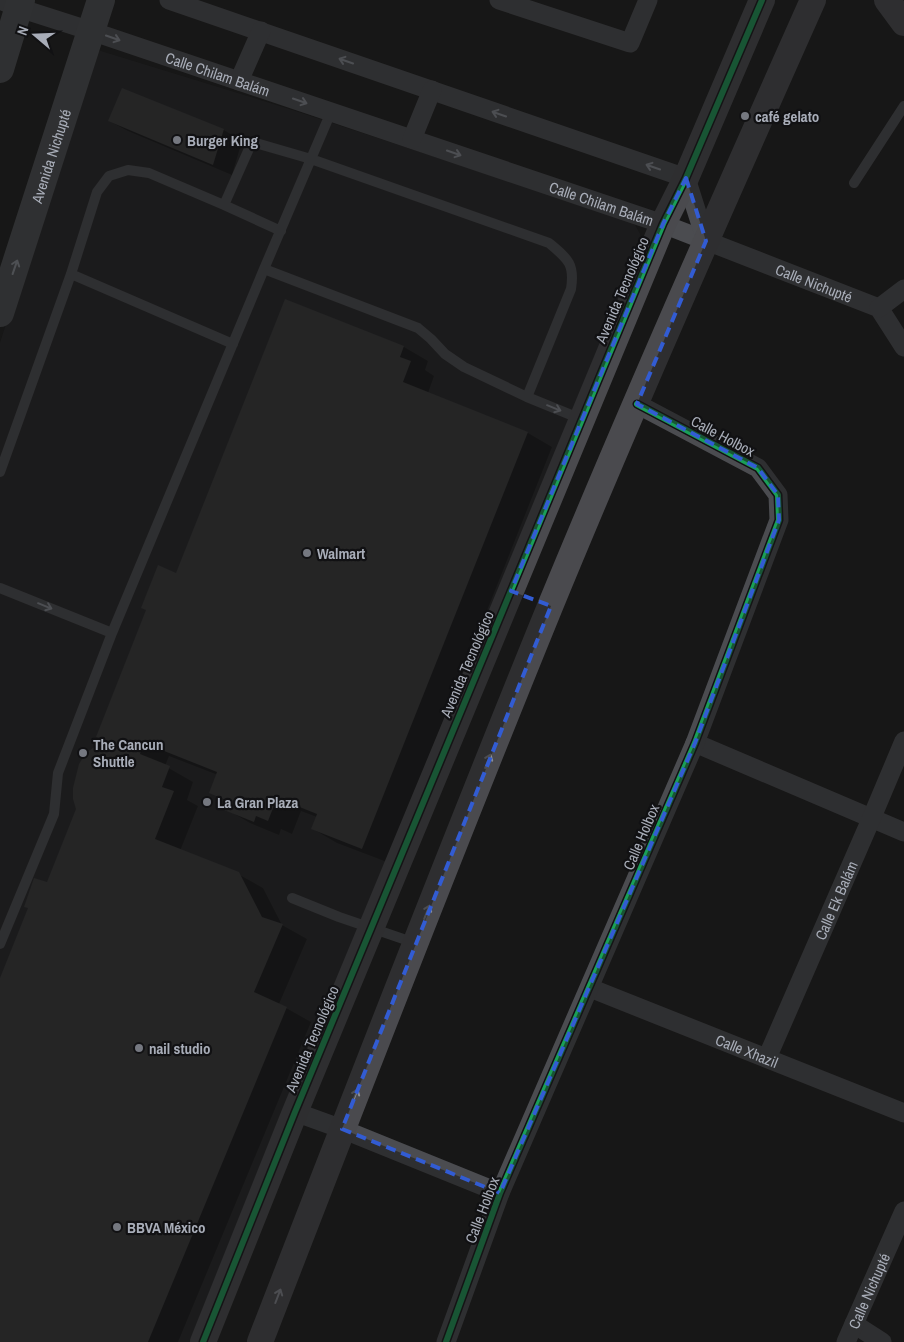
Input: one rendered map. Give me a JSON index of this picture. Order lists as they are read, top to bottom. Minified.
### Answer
{"streets":{"main road":["Avenida Nichupté"],"street":["Calle Chilam Balám","Calle Nichupté","Avenida Tecnológico","Calle Holbox","Calle Ek Balám","Calle Xhazil"]},"crossings":[["Calle Chilam Balám","Avenida Nichupté"],["Calle Chilam Balám","Calle Nichupté"],["Calle Chilam Balám","Avenida Tecnológico"],["Calle Holbox","Calle Xhazil"],["Calle Ek Balám","Calle Xhazil"]],"one_way":["Avenida Nichupté"],"places":["café gelato","Burger King","Walmart","The Cancun Shuttle","La Gran Plaza","nail studio","BBVA México"],"north":"left"}
